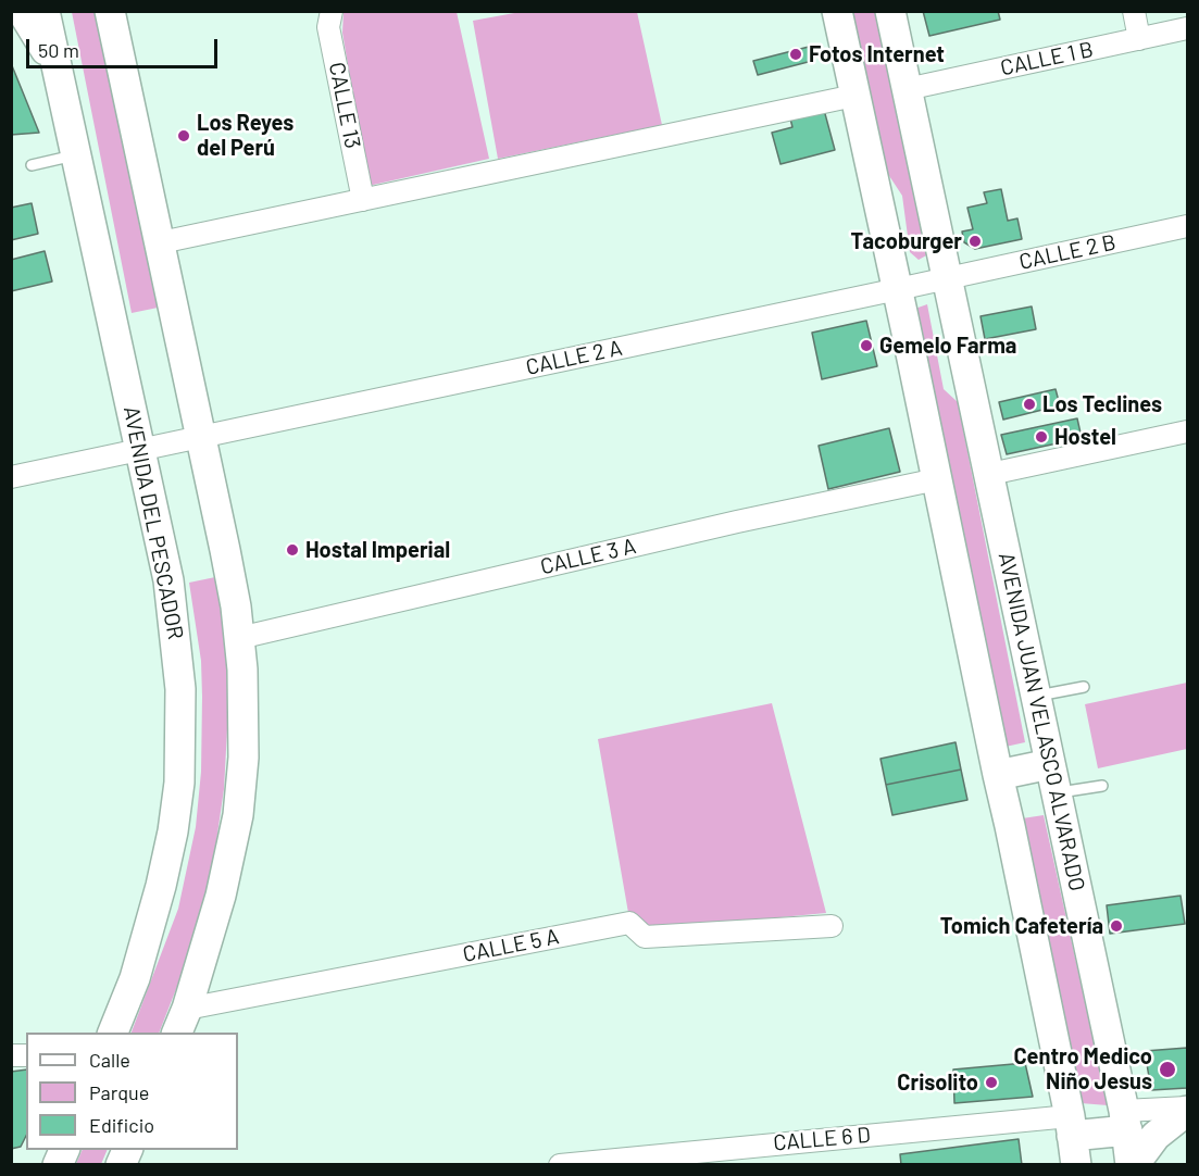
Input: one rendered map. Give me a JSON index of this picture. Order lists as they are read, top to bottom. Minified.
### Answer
{"streets":{"main road":["AVENIDA DEL PESCADOR","AVENIDA JUAN VELASCO ALVARADO"],"street":["CALLE 1 B","CALLE 13","CALLE 2 B","CALLE 2 A","CALLE 3 A","CALLE 5 A","CALLE 6 D"]},"crossings":[["CALLE 1 B","AVENIDA JUAN VELASCO ALVARADO"],["CALLE 2 B","CALLE 2 A"],["CALLE 2 B","AVENIDA JUAN VELASCO ALVARADO"],["CALLE 2 A","AVENIDA DEL PESCADOR"],["CALLE 2 A","AVENIDA JUAN VELASCO ALVARADO"]],"places":["Fotos Internet","Los Reyes del Perú","Tacoburger","Gemelo Farma","Los Teclines","Hostel","Hostal Imperial","Tomich Cafetería","Centro Medico Niño Jesus","Crisolito"],"legend":["Calle","Parque","Edificio"],"scale_bar":"50 m"}
